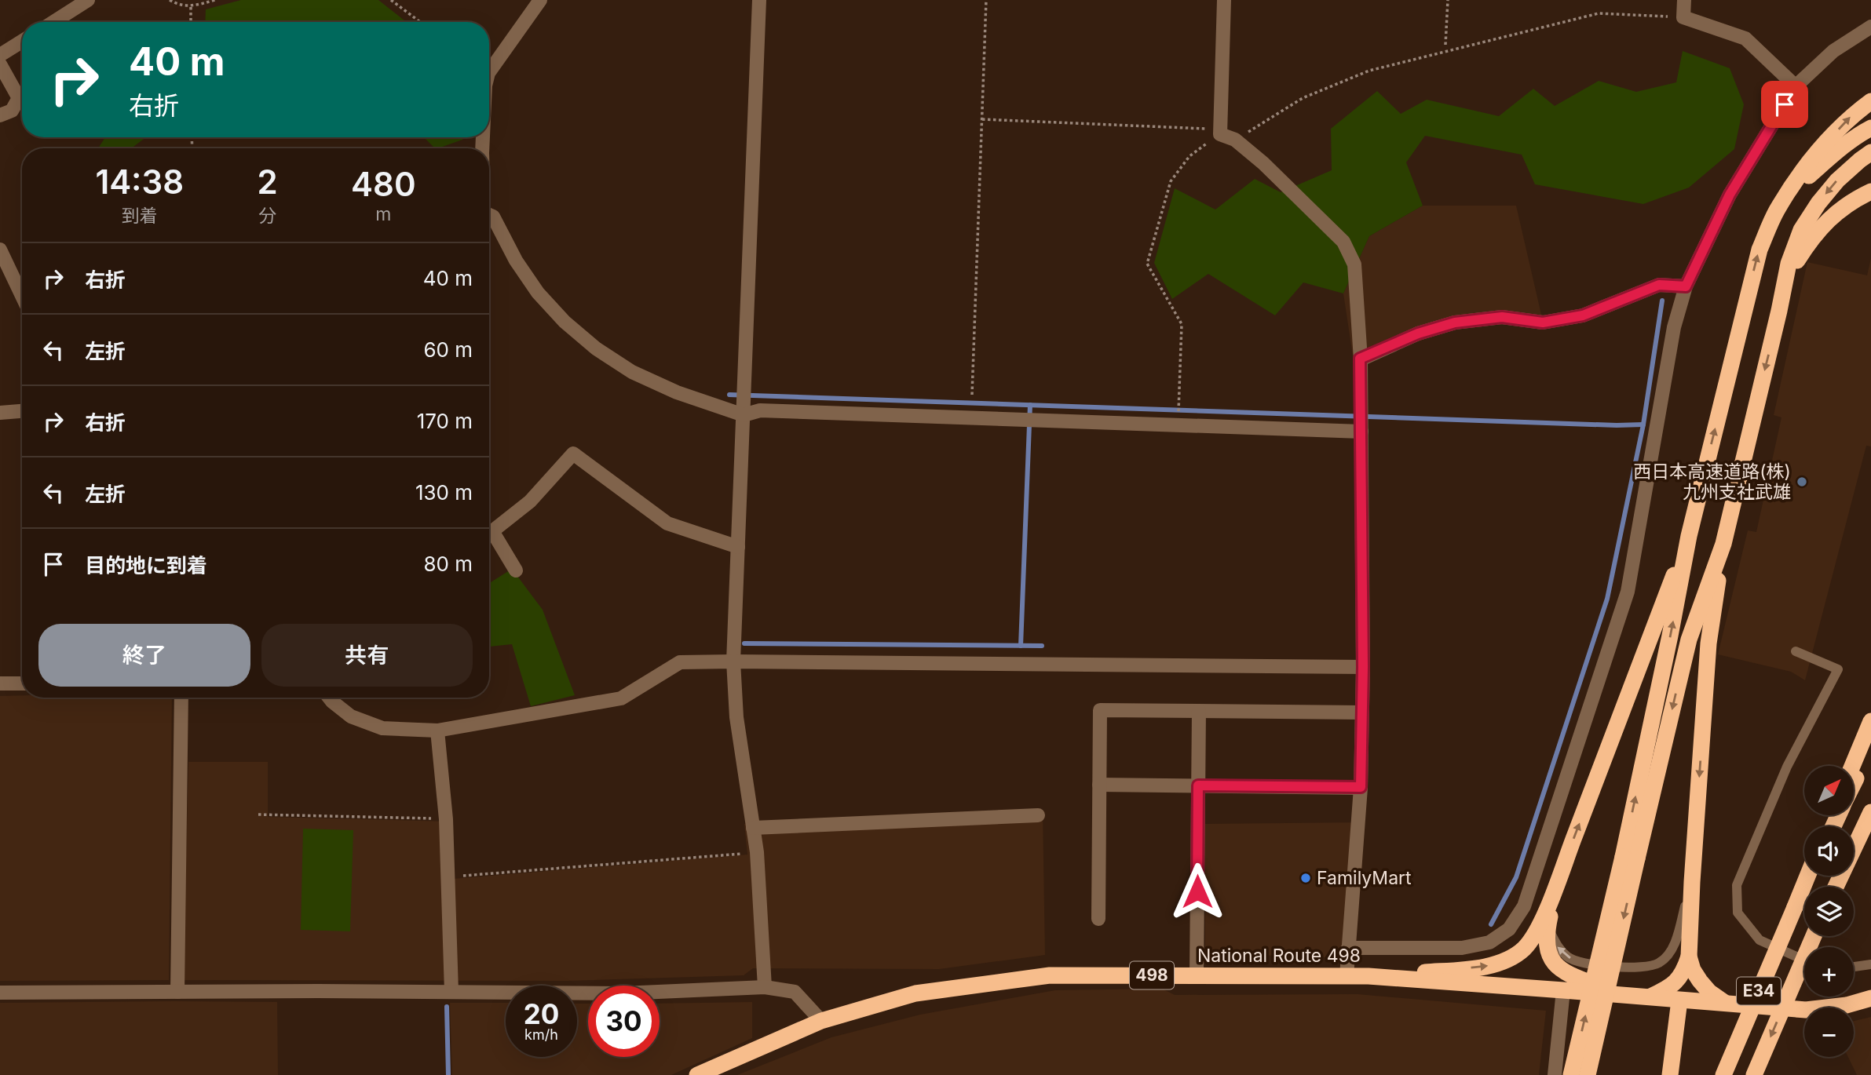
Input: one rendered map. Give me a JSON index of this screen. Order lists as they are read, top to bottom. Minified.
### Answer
{"streets":{"highway":["National Route 498","498","E34"]},"places":["西日本高速道路(株) 九州支社武雄","FamilyMart"],"north":"top right","page":{"turn":["40 m","右折"],"eta":["14:38","到着","2","分","480","m"],"list":[{"name":"右折","value":"40 m"},{"name":"左折","value":"60 m"},{"name":"右折","value":"170 m"},{"name":"左折","value":"130 m"},{"name":"目的地に到着","value":"80 m"}],"buttons":["終了","共有"],"map_buttons":["+","−"],"speed":"20 km/h","limit":"30"}}
